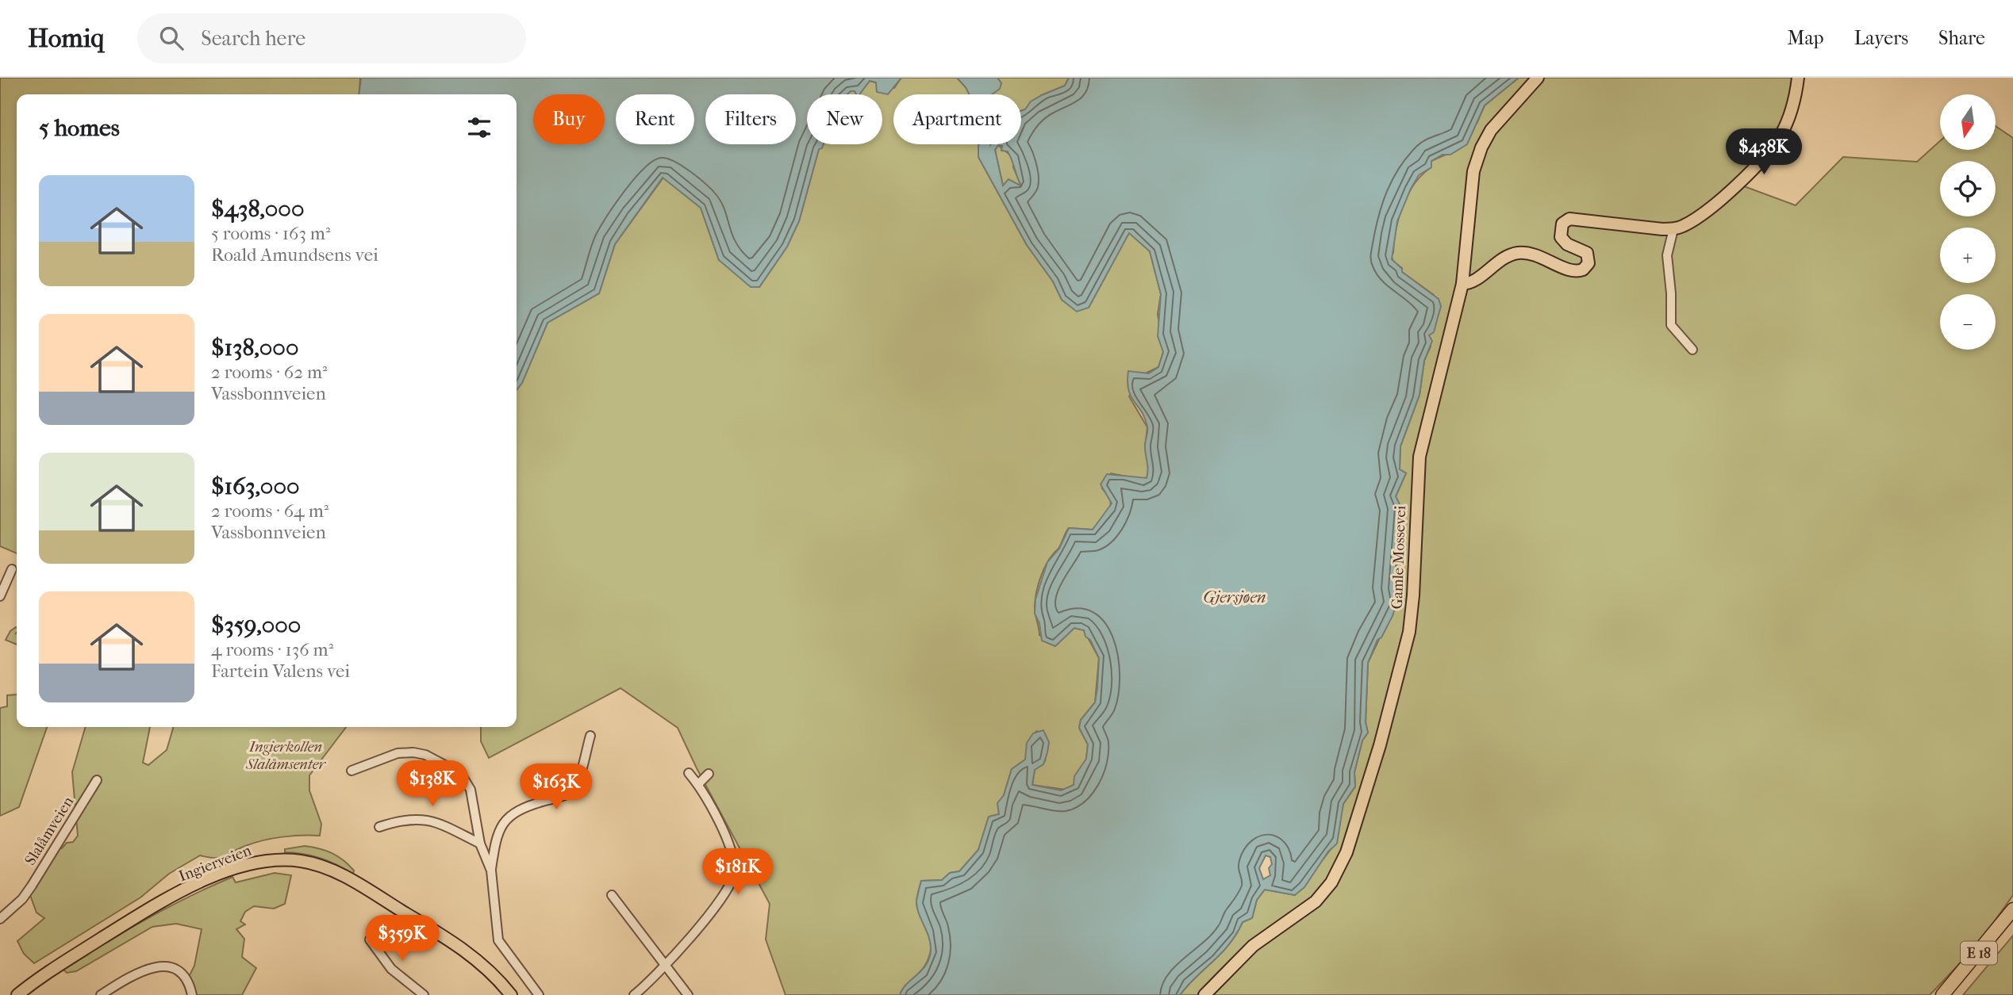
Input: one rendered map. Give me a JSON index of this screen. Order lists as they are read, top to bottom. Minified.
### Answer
{"streets":{"highway":["E 18"],"main road":["Gamle Mossevei","Ingierveien"],"street":["Slalåmveien"]},"water":["Gjersjøen"],"parks":["Ingierkollen Slalåmsenter"],"north":"bottom","page":{"header":"Homiq","search":"Search here","nav":["Map","Layers","Share"],"map_buttons":["+","−"],"chip":["Buy","Rent","Filters","New","Apartment"],"heading":"5 homes","price":["$438K","$138K","$163K","$181K","$359K"],"list":[{"name":"$438,000","note":"5 rooms · 163 m² · Roald Amundsens vei"},{"name":"$138,000","note":"2 rooms · 62 m² · Vassbonnveien"},{"name":"$163,000","note":"2 rooms · 64 m² · Vassbonnveien"},{"name":"$359,000","note":"4 rooms · 136 m² · Fartein Valens vei"}]}}
